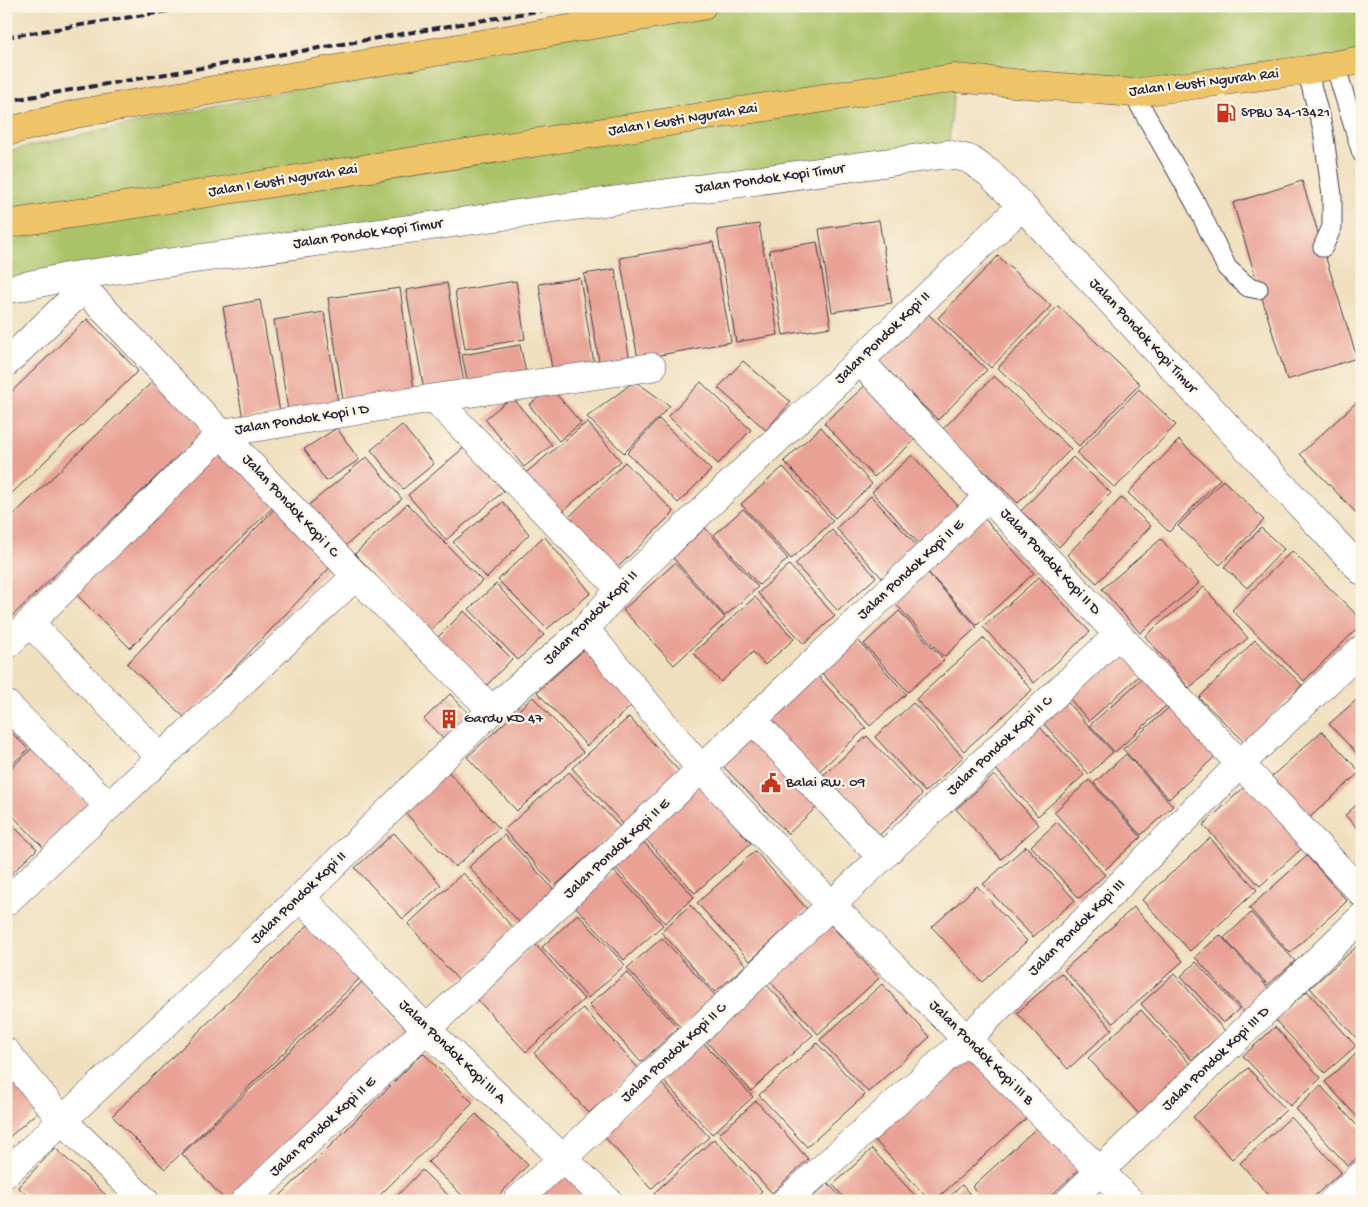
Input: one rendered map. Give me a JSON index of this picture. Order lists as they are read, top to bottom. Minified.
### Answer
{"streets":{"main road":["Jalan I Gusti Ngurah Rai"],"street":["Jalan Pondok Kopi Timur","Jalan Pondok Kopi II","Jalan Pondok Kopi I D","Jalan Pondok Kopi I C","Jalan Pondok Kopi II D","Jalan Pondok Kopi II E","Jalan Pondok Kopi II C","Jalan Pondok Kopi III","Jalan Pondok Kopi III A","Jalan Pondok Kopi III B","Jalan Pondok Kopi III D"]},"crossings":[["Jalan Pondok Kopi Timur","Jalan Pondok Kopi II"],["Jalan Pondok Kopi Timur","Jalan Pondok Kopi I C"],["Jalan Pondok Kopi II","Jalan Pondok Kopi I C"],["Jalan Pondok Kopi II","Jalan Pondok Kopi II D"],["Jalan Pondok Kopi II","Jalan Pondok Kopi III A"],["Jalan Pondok Kopi I D","Jalan Pondok Kopi I C"],["Jalan Pondok Kopi II D","Jalan Pondok Kopi II E"],["Jalan Pondok Kopi II D","Jalan Pondok Kopi II C"],["Jalan Pondok Kopi II D","Jalan Pondok Kopi III"],["Jalan Pondok Kopi II E","Jalan Pondok Kopi III A"],["Jalan Pondok Kopi II C","Jalan Pondok Kopi III A"],["Jalan Pondok Kopi II C","Jalan Pondok Kopi III B"],["Jalan Pondok Kopi III","Jalan Pondok Kopi III B"],["Jalan Pondok Kopi III B","Jalan Pondok Kopi III D"]],"places":{"fuel station":["SPBU 34-13421"],"building":["Gardu KD 47"],"public building":["Balai RW. 09"]}}
